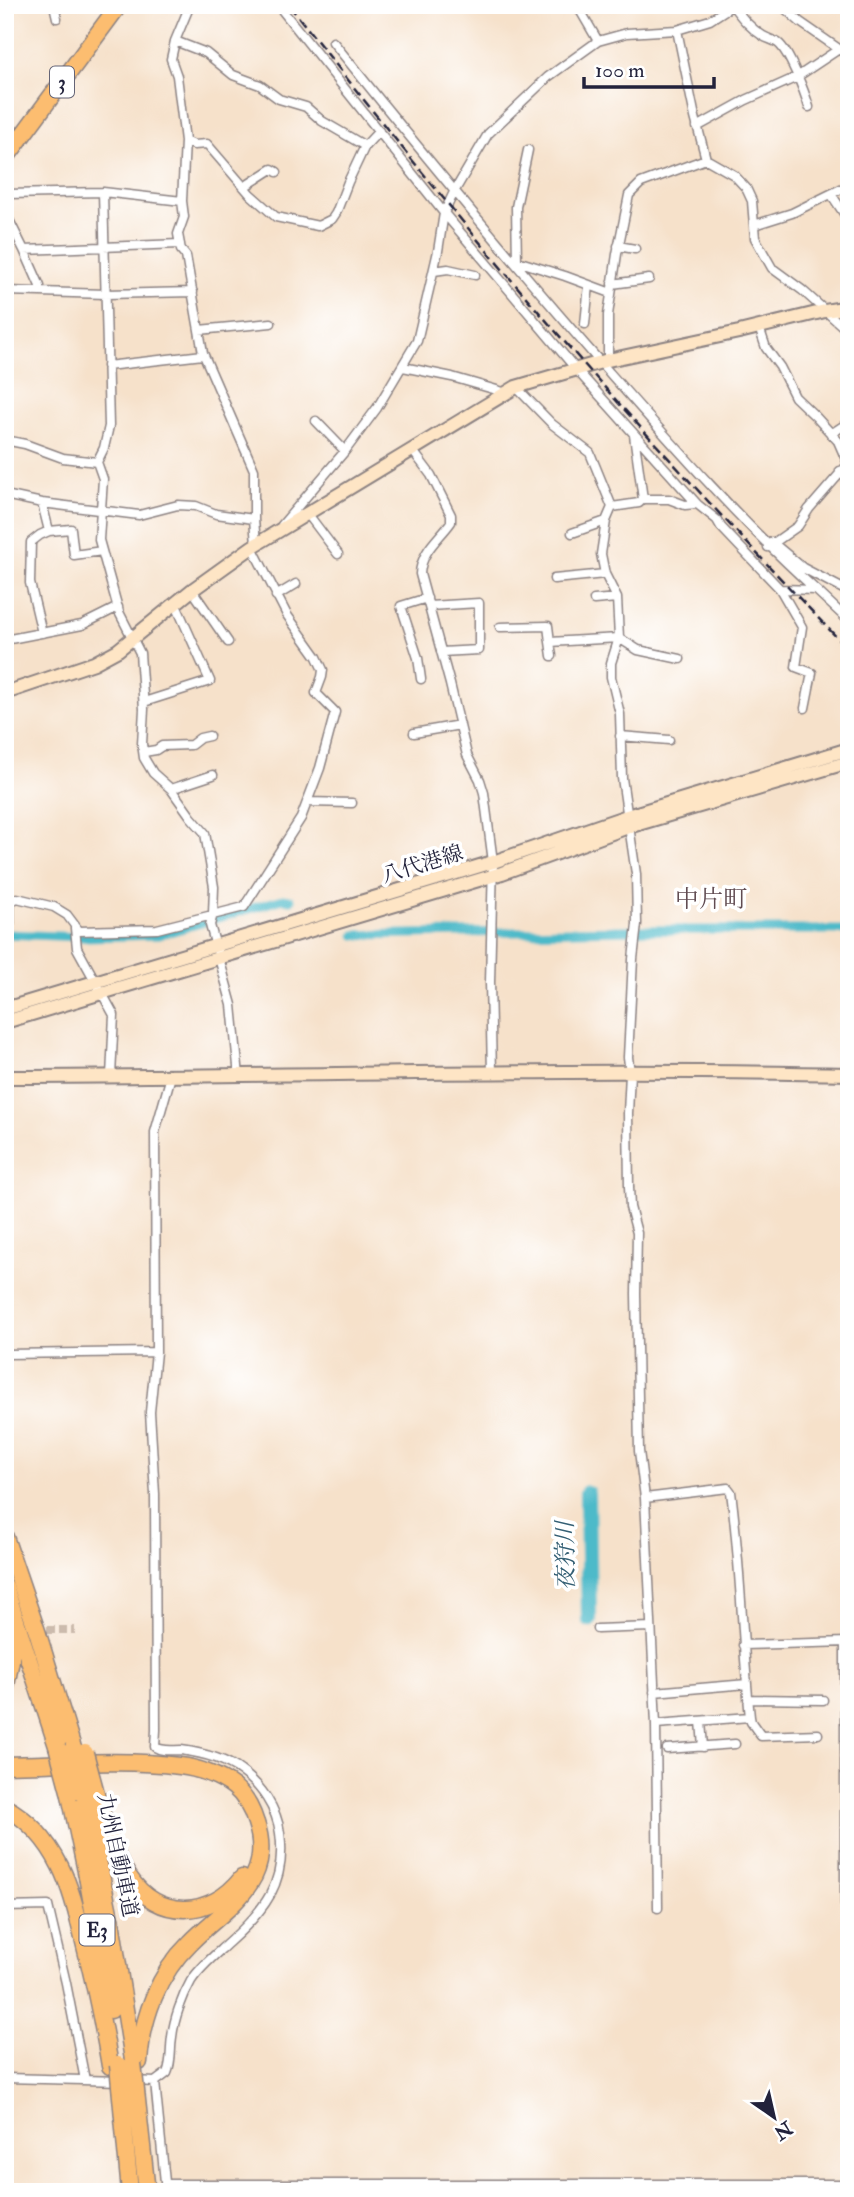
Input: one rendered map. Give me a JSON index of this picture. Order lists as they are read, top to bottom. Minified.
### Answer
{"streets":{"highway":["3","九州自動車道","E3"],"street":["八代港線"]},"districts":["中片町"],"water":["夜狩川"],"scale_bar":"100 m","north":"bottom right"}
